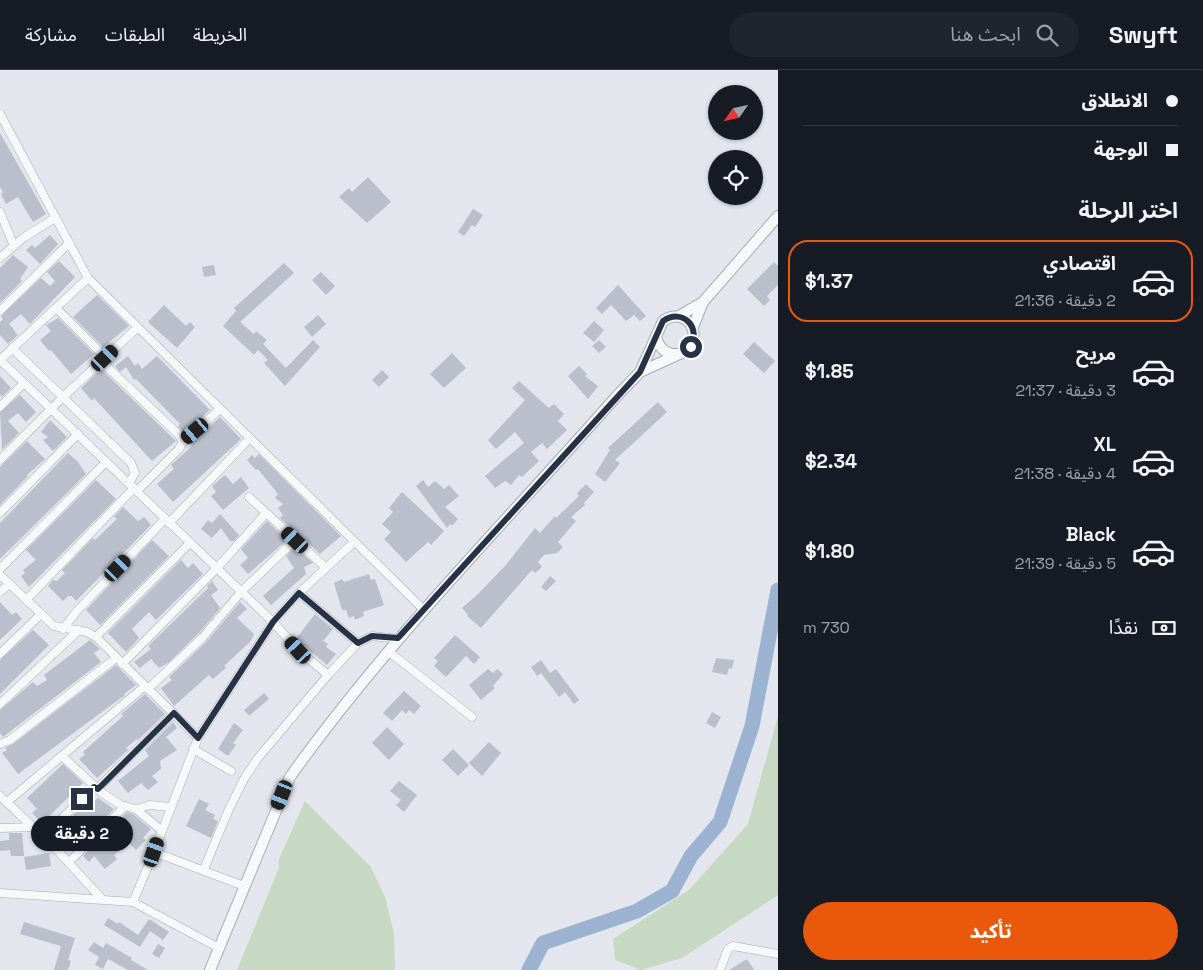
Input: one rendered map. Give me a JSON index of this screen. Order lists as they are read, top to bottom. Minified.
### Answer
{"north":"bottom left","page":{"header":"Swyft","search":"ابحث هنا","nav":["الخريطة","الطبقات","مشاركة"],"banner":["الانطلاق","الوجهة"],"heading":"اختر الرحلة","list":[{"name":"اقتصادي","note":"2 دقيقة · 21:36","value":"$1.37"},{"name":"مريح","note":"3 دقيقة · 21:37","value":"$1.85"},{"name":"XL","note":"4 دقيقة · 21:38","value":"$2.34"},{"name":"Black","note":"5 دقيقة · 21:39","value":"$1.80"}],"pay":["نقدًا","730 m"],"bubble":"2 دقيقة","buttons":"تأكيد"}}
